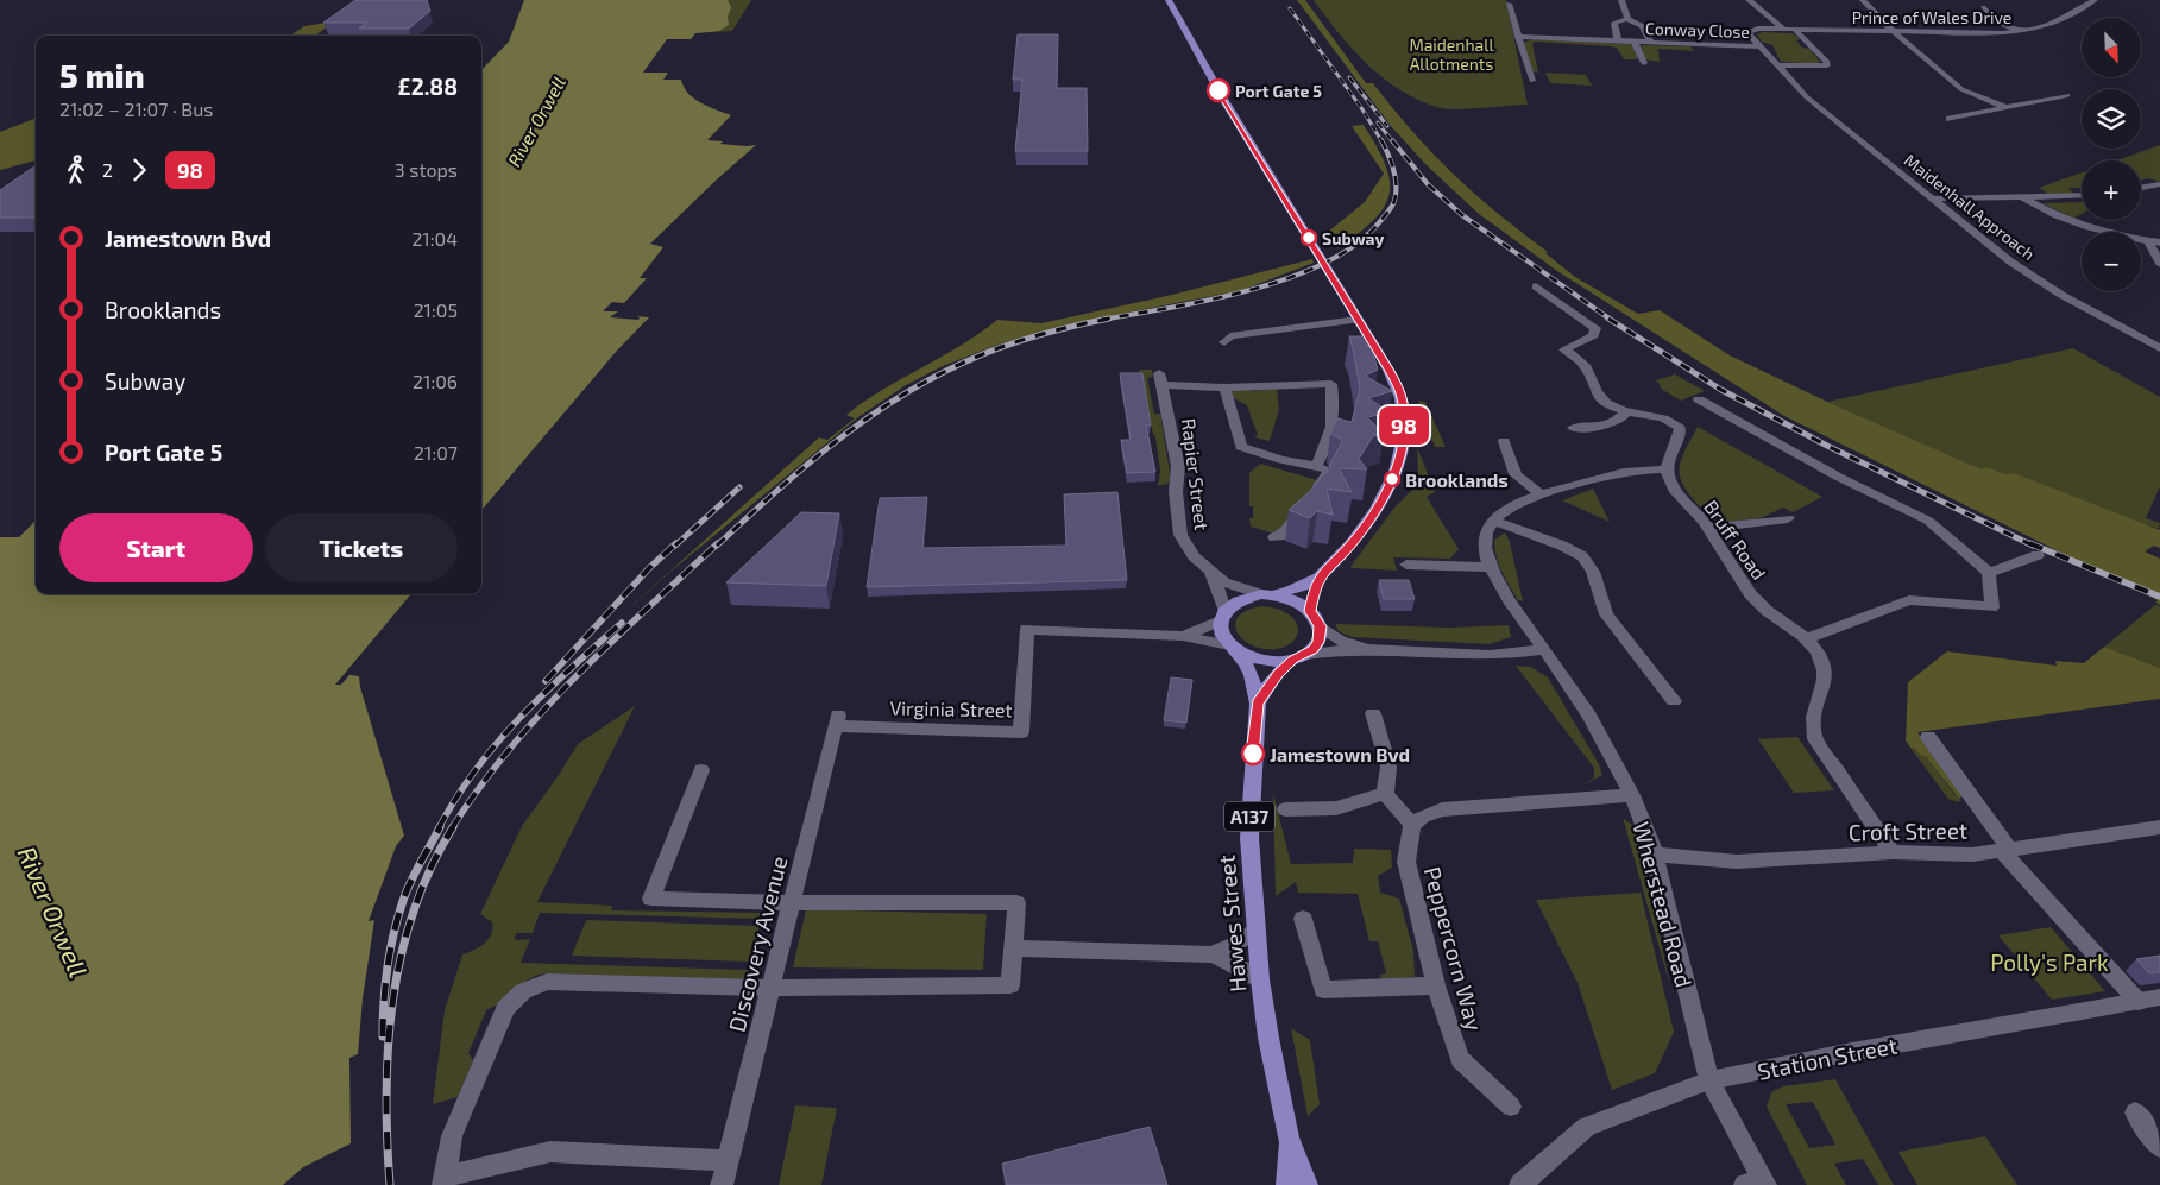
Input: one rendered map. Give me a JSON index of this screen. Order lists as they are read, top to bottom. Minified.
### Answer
{"streets":{"main road":["A137","Hawes Street"],"street":["Prince of Wales Drive","Conway Close","Maidenhall Approach","Rapier Street","Bruff Road","Virginia Street","Croft Street","Wherstead Road","Discovery Avenue","Peppercorn Way","Station Street"]},"crossings":[["Prince of Wales Drive","Conway Close"],["Prince of Wales Drive","Maidenhall Approach"],["Conway Close","Maidenhall Approach"],["Rapier Street","A137"],["Rapier Street","Hawes Street"],["Bruff Road","Croft Street"],["Virginia Street","Discovery Avenue"],["A137","Hawes Street"],["Croft Street","Wherstead Road"],["Wherstead Road","Station Street"]],"water":["River Orwell"],"parks":["Maidenhall Allotments","Polly's Park"],"places":["Port Gate 5","Subway","Brooklands","Jamestown Bvd"],"lines":["bus line 98"],"north":"bottom right","page":{"on_map":"98","map_buttons":["+","−"],"heading":["5 min","21:02 – 21:07 · Bus","£2.88"],"legs":["2","98","3 stops"],"list":[{"name":"Jamestown Bvd","value":"21:04"},{"name":"Brooklands","value":"21:05"},{"name":"Subway","value":"21:06"},{"name":"Port Gate 5","value":"21:07"}],"buttons":["Start","Tickets"]}}
